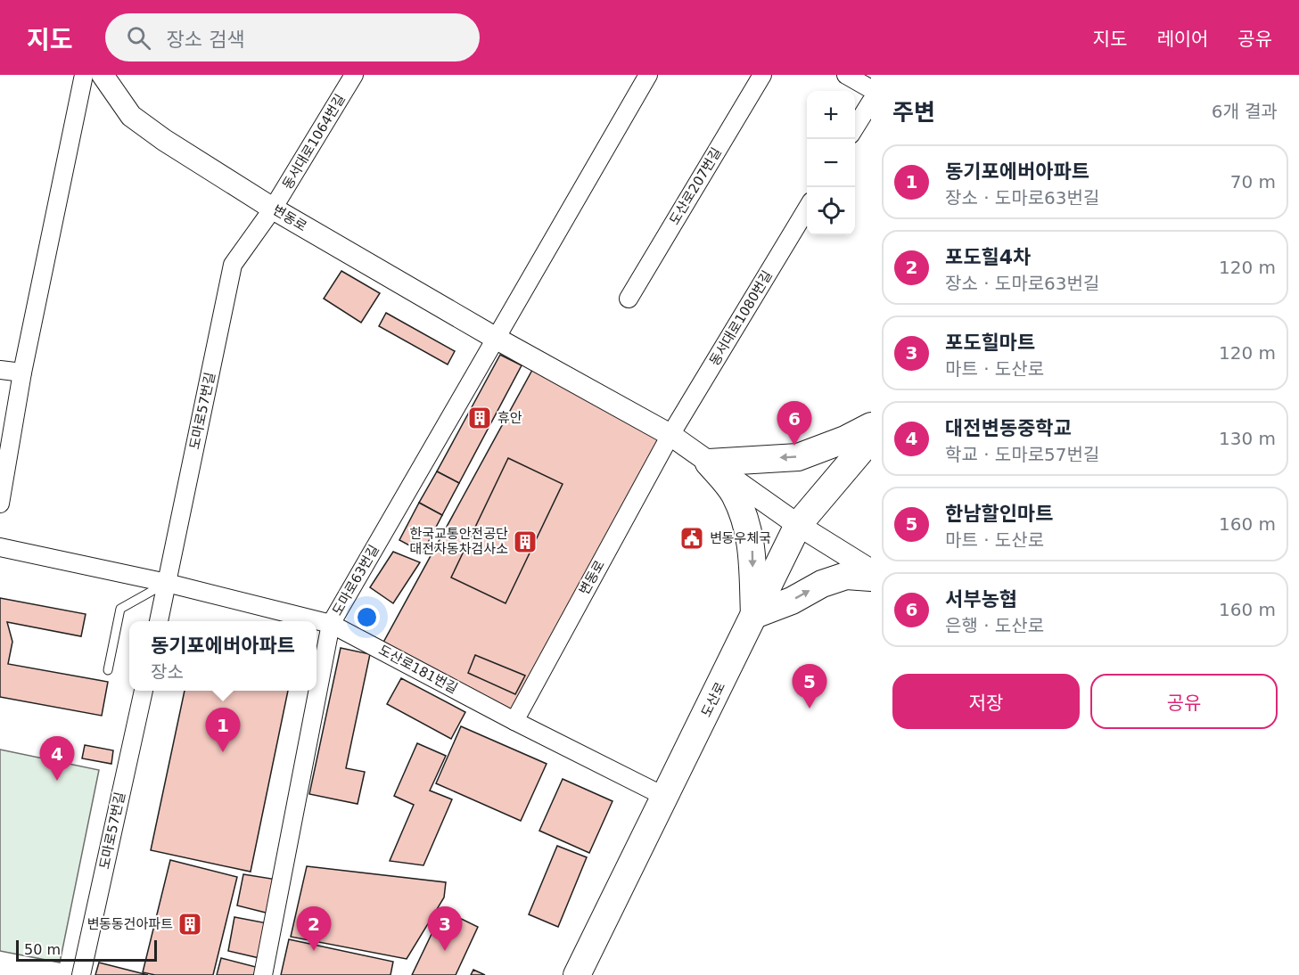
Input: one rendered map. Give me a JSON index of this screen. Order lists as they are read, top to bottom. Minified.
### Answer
{"streets":{"main road":["도산로"],"street":["동서대로1064번길","도산로207번길","변동로","동서대로1080번길","도마로57번길","도마로63번길","도산로181번길"]},"crossings":[["동서대로1064번길","변동로"],["동서대로1064번길","도마로57번길"],["변동로","동서대로1080번길"],["변동로","도마로57번길"],["변동로","도마로63번길"],["변동로","도산로181번길"],["변동로","도산로"],["도마로57번길","도산로181번길"],["도마로63번길","도산로181번길"],["도산로181번길","도산로"]],"places":{"building":["휴안","한국교통안전공단 대전자동차검사소","변동동건아파트"],"public building":["변동우체국"]},"scale_bar":"50 m","page":{"header":"지도","search":"장소 검색","nav":["지도","레이어","공유"],"heading":["주변","6개 결과"],"map_buttons":["+","−"],"list":[{"mark":"1","name":"동기포에버아파트","note":"장소 · 도마로63번길","value":"70 m"},{"mark":"2","name":"포도힐4차","note":"장소 · 도마로63번길","value":"120 m"},{"mark":"3","name":"포도힐마트","note":"마트 · 도산로","value":"120 m"},{"mark":"4","name":"대전변동중학교","note":"학교 · 도마로57번길","value":"130 m"},{"mark":"5","name":"한남할인마트","note":"마트 · 도산로","value":"160 m"},{"mark":"6","name":"서부농협","note":"은행 · 도산로","value":"160 m"}],"pins":["6","5","1","4","2","3"],"popup":["동기포에버아파트","장소"],"buttons":["저장","공유"],"scale":"50 m"}}
